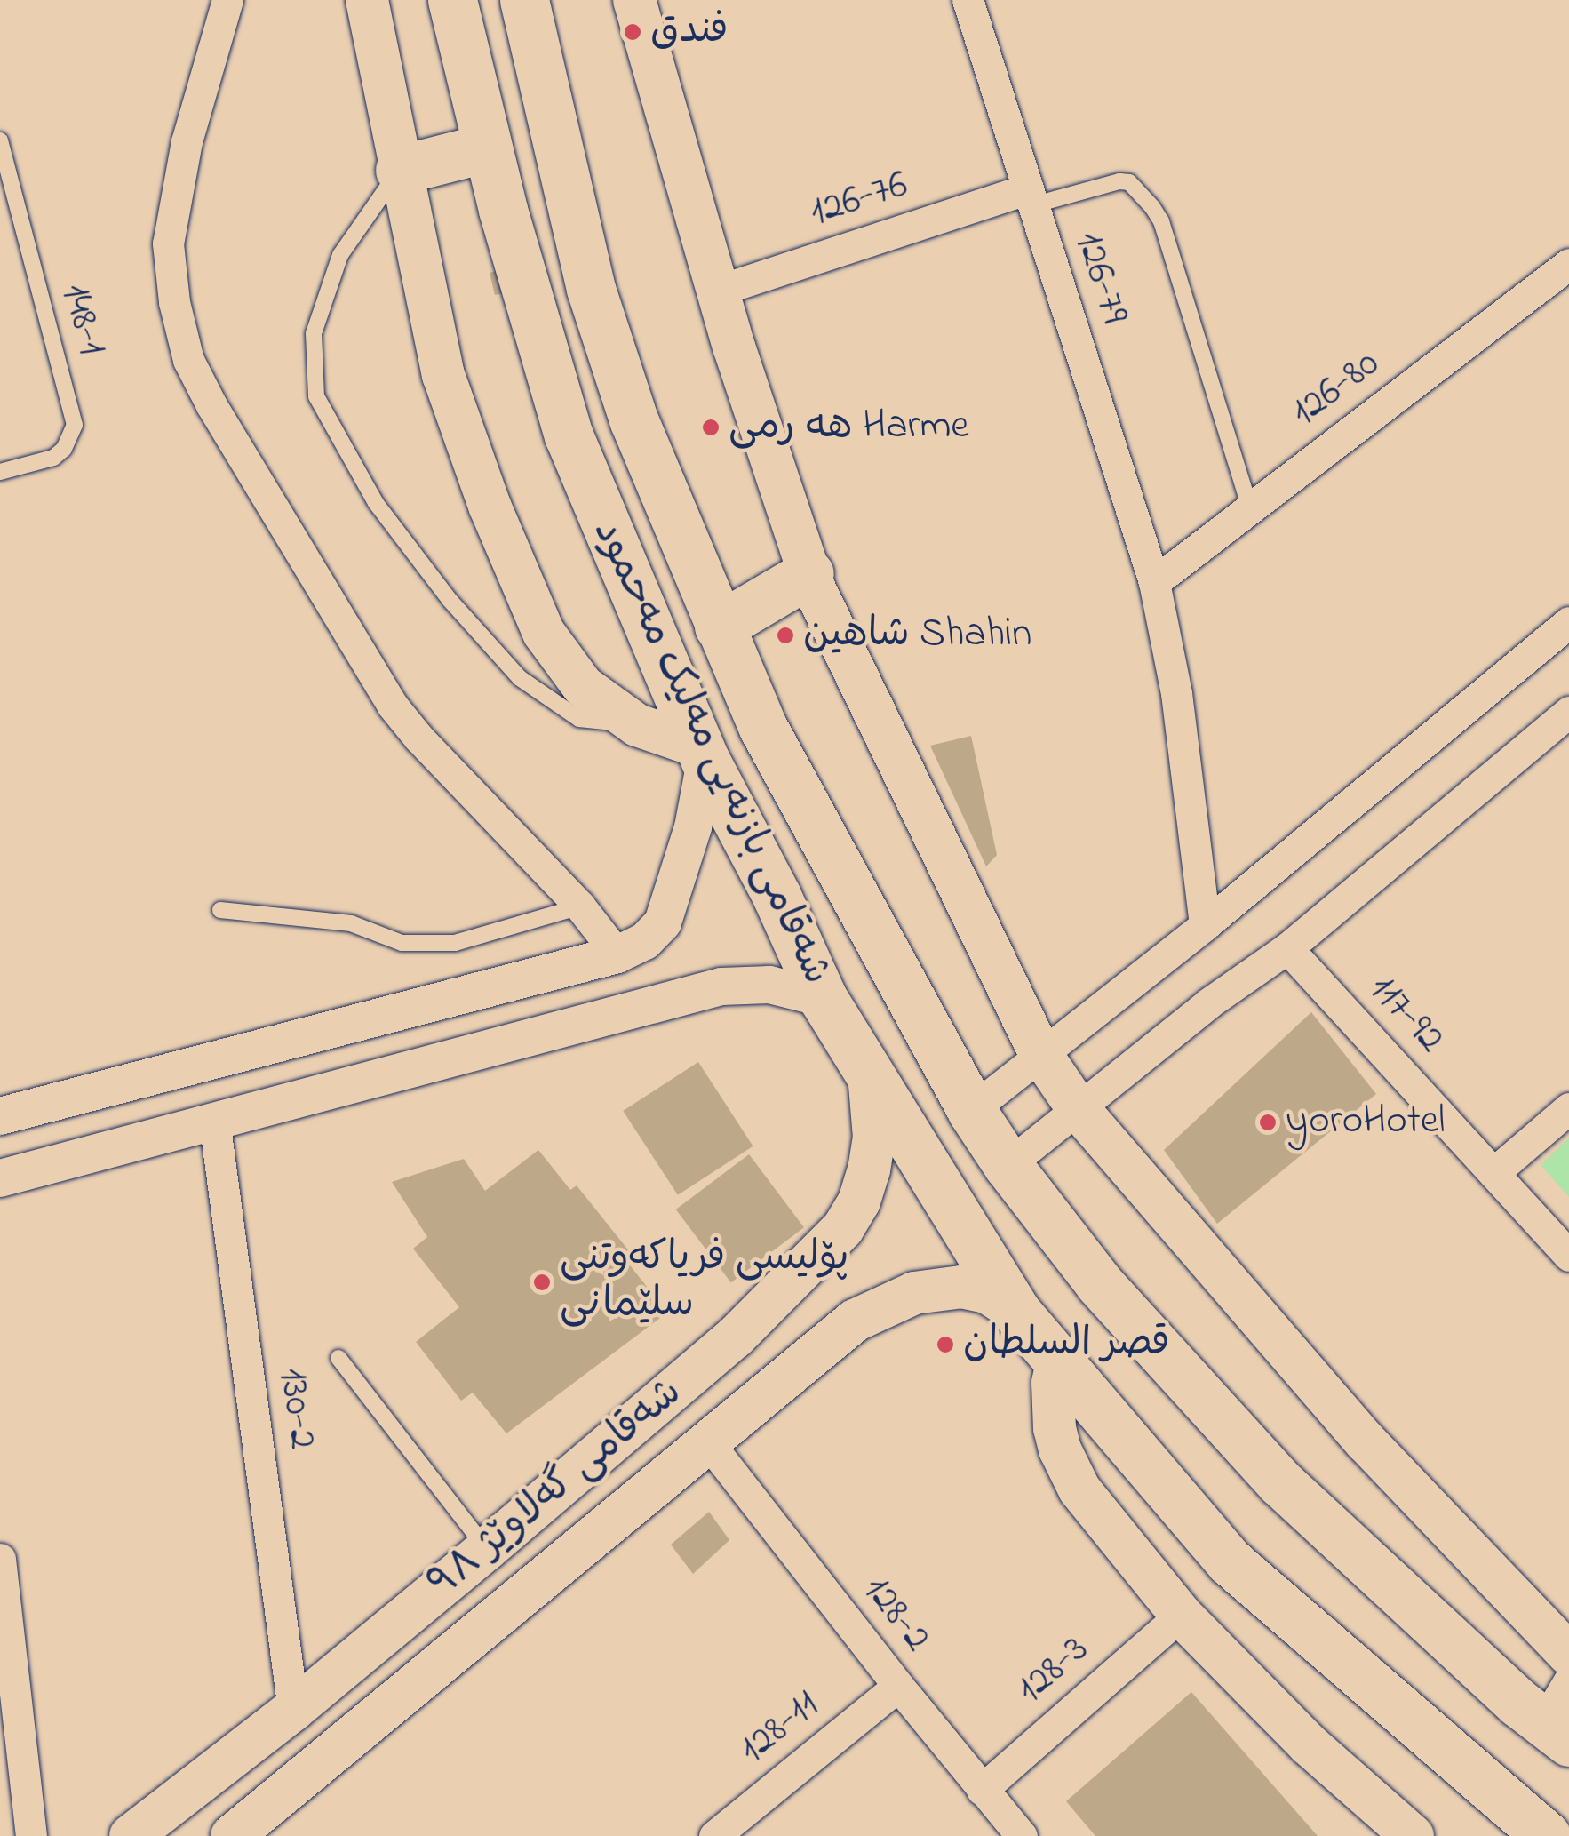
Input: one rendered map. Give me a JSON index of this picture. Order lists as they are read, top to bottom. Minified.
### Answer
{"streets":{"highway":["شەقامی بازنەیی مەلیک مەحمود"],"main road":["شەقامی گەلاوێژ ٩٨"],"street":["126-76","126-79","126-80","117-92","130-2","128-2","128-3","128-11"],"lane":["148-1"]},"crossings":[["126-76","126-79"],["126-79","126-80"],["شەقامی بازنەیی مەلیک مەحمود","شەقامی گەلاوێژ ٩٨"],["130-2","شەقامی گەلاوێژ ٩٨"],["شەقامی گەلاوێژ ٩٨","128-2"],["128-2","128-3"],["128-2","128-11"]],"places":["فندق","هه رمی Harme","شاهین Shahin","yoroHotel","پۆلیسی فریاکەوتنی سلێمانی","قصر السلطان"]}
